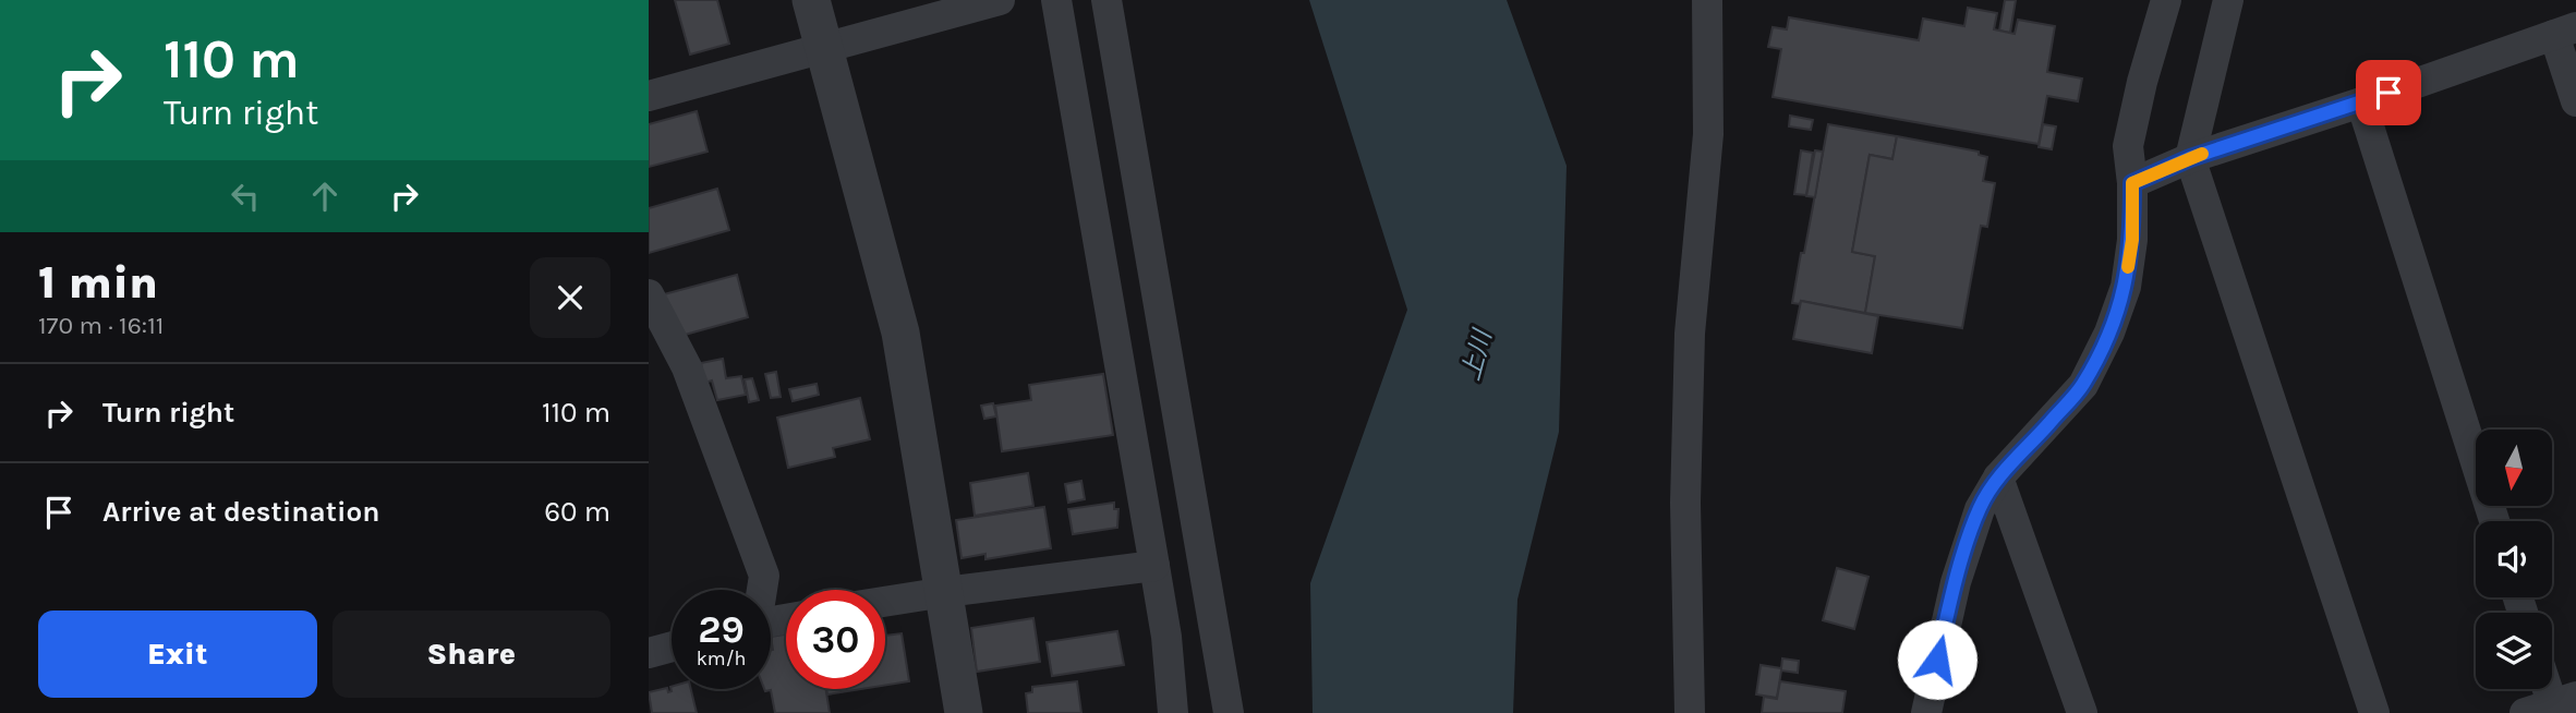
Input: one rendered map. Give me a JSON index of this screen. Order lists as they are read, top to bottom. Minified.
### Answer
{"water":["上川"],"north":"bottom","page":{"turn":["110 m","Turn right"],"heading":["1 min","170 m · 16:11"],"list":[{"name":"Turn right","value":"110 m"},{"name":"Arrive at destination","value":"60 m"}],"speed":"29 km/h","limit":"30","buttons":["Exit","Share"]}}
